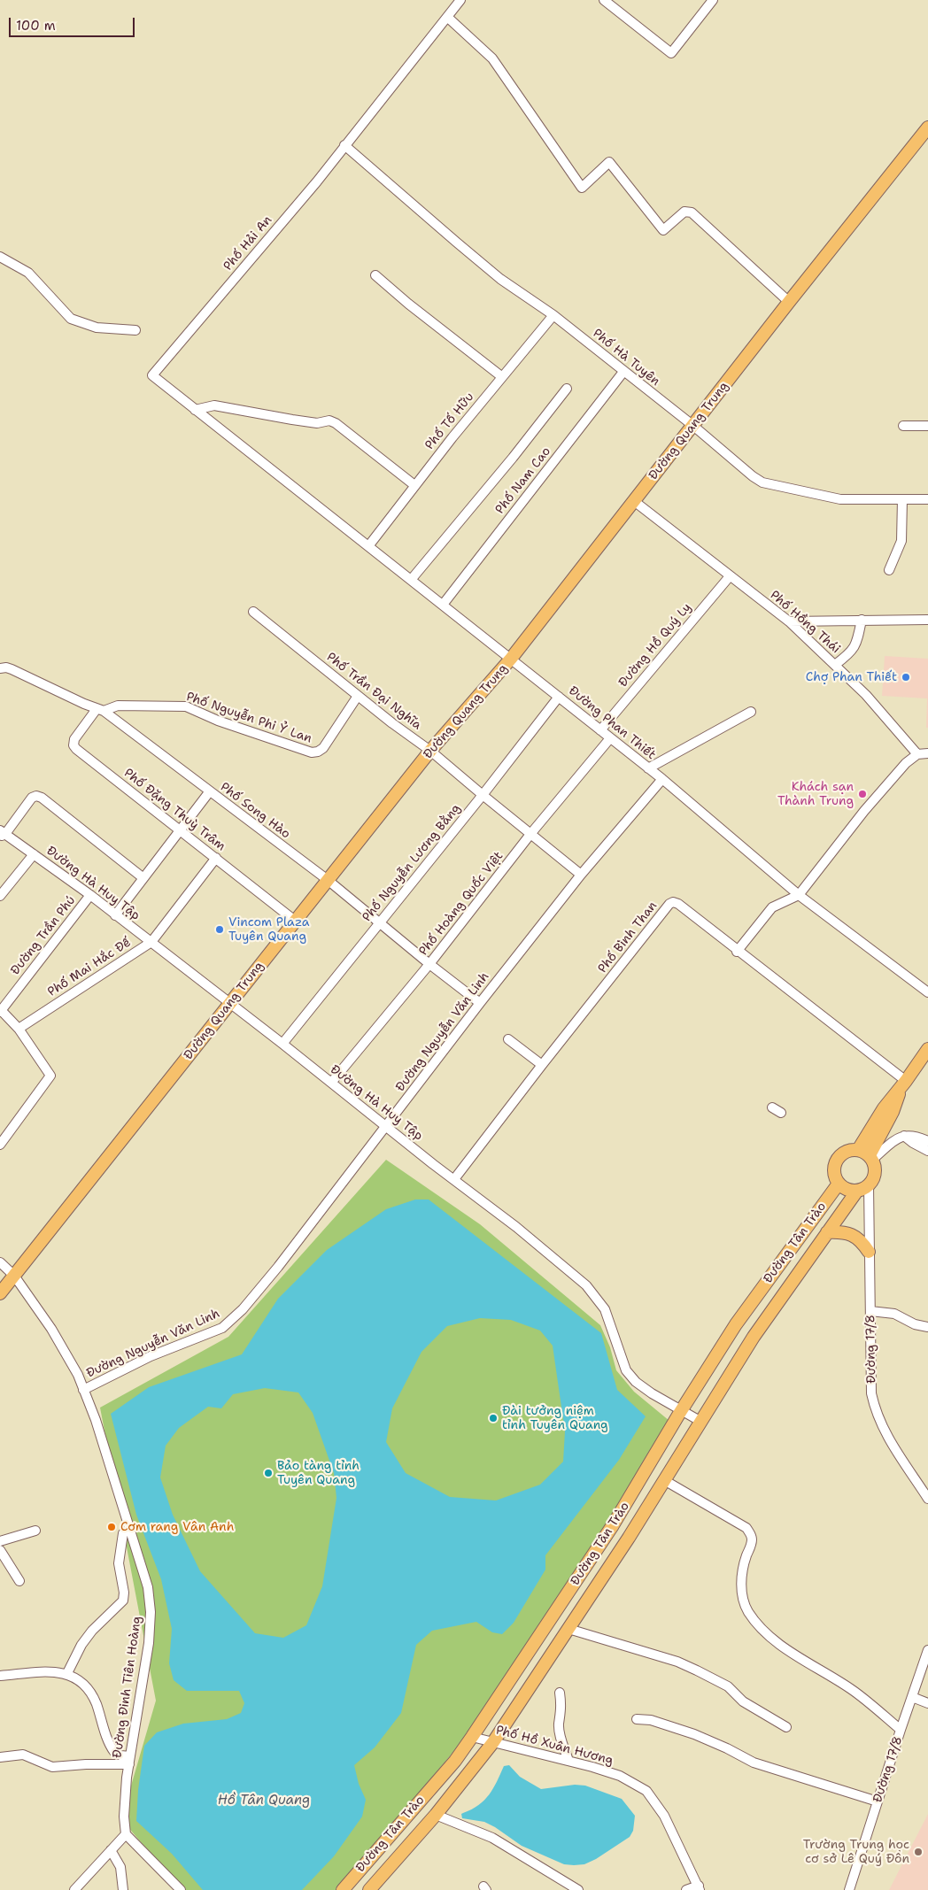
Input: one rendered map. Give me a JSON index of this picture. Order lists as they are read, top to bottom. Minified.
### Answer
{"streets":{"main road":["Đường Quang Trung","Đường Tân Trào"],"street":["Phố Hải An","Phố Hà Tuyên","Phố Tố Hữu","Phố Nam Cao","Phố Hồng Thái","Đường Hồ Quý Ly","Phố Trần Đại Nghĩa","Phố Nguyễn Phi Ỷ Lan","Đường Phan Thiết","Phố Đặng Thuỳ Trâm","Phố Song Hào","Phố Nguyễn Lương Bằng","Đường Hà Huy Tập","Phố Hoàng Quốc Việt","Đường Trần Phú","Phố Bình Than","Phố Mai Hắc Đế","Đường Nguyễn Văn Linh","Đường 17/8","Đường Đinh Tiên Hoàng","Phố Hồ Xuân Hương"]},"crossings":[["Phố Hải An","Phố Hà Tuyên"],["Phố Hải An","Đường Phan Thiết"],["Phố Hà Tuyên","Phố Tố Hữu"],["Phố Hà Tuyên","Đường Quang Trung"],["Phố Hà Tuyên","Phố Nam Cao"],["Phố Tố Hữu","Đường Phan Thiết"],["Đường Quang Trung","Phố Hồng Thái"],["Đường Quang Trung","Phố Trần Đại Nghĩa"],["Đường Quang Trung","Đường Phan Thiết"],["Đường Quang Trung","Phố Đặng Thuỳ Trâm"],["Đường Quang Trung","Phố Song Hào"],["Đường Quang Trung","Đường Hà Huy Tập"],["Đường Quang Trung","Đường Đinh Tiên Hoàng"],["Phố Nam Cao","Đường Phan Thiết"],["Phố Hồng Thái","Đường Hồ Quý Ly"],["Đường Hồ Quý Ly","Đường Phan Thiết"],["Phố Trần Đại Nghĩa","Phố Nguyễn Phi Ỷ Lan"],["Phố Trần Đại Nghĩa","Phố Nguyễn Lương Bằng"],["Phố Trần Đại Nghĩa","Phố Hoàng Quốc Việt"],["Phố Trần Đại Nghĩa","Đường Nguyễn Văn Linh"],["Phố Nguyễn Phi Ỷ Lan","Phố Đặng Thuỳ Trâm"],["Phố Nguyễn Phi Ỷ Lan","Phố Song Hào"],["Đường Phan Thiết","Phố Nguyễn Lương Bằng"],["Đường Phan Thiết","Phố Hoàng Quốc Việt"],["Đường Phan Thiết","Đường Nguyễn Văn Linh"],["Phố Đặng Thuỳ Trâm","Phố Song Hào"],["Phố Đặng Thuỳ Trâm","Phố Mai Hắc Đế"],["Phố Song Hào","Phố Nguyễn Lương Bằng"],["Phố Song Hào","Phố Hoàng Quốc Việt"],["Phố Song Hào","Đường Nguyễn Văn Linh"],["Phố Nguyễn Lương Bằng","Đường Hà Huy Tập"],["Đường Hà Huy Tập","Phố Hoàng Quốc Việt"],["Đường Hà Huy Tập","Đường Trần Phú"],["Đường Hà Huy Tập","Phố Bình Than"],["Đường Hà Huy Tập","Phố Mai Hắc Đế"],["Đường Hà Huy Tập","Đường Nguyễn Văn Linh"],["Đường Hà Huy Tập","Đường Tân Trào"],["Đường Nguyễn Văn Linh","Đường Đinh Tiên Hoàng"],["Đường Tân Trào","Đường 17/8"],["Đường Tân Trào","Phố Hồ Xuân Hương"]],"water":["Hồ Tân Quang"],"places":["Chợ Phan Thiết","Khách sạn Thành Trung","Vincom Plaza Tuyên Quang","Đài tưởng niệm tỉnh Tuyên Quang","Bảo tàng tỉnh Tuyên Quang","Cơm rang Vân Anh","Trường Trung học cơ sở Lê Quý Đôn"],"scale_bar":"100 m"}
